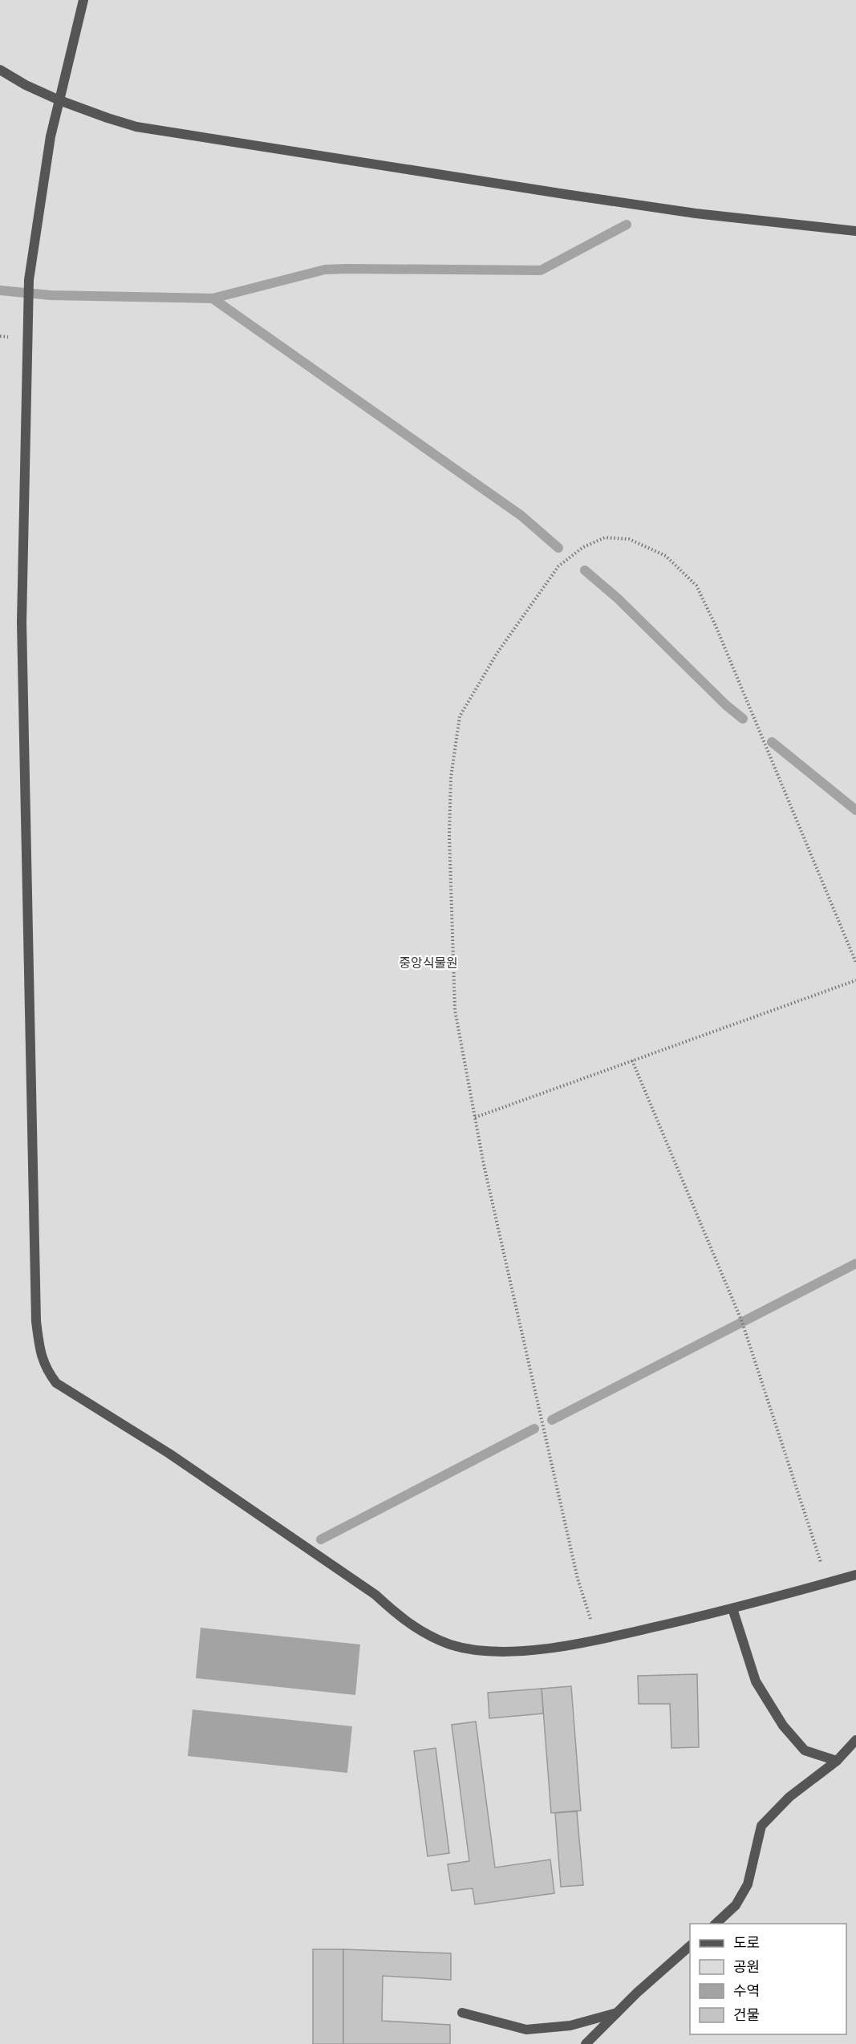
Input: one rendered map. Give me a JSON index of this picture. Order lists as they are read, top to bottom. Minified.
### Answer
{"parks":["중앙식물원"],"legend":["도로","공원","수역","건물"]}
